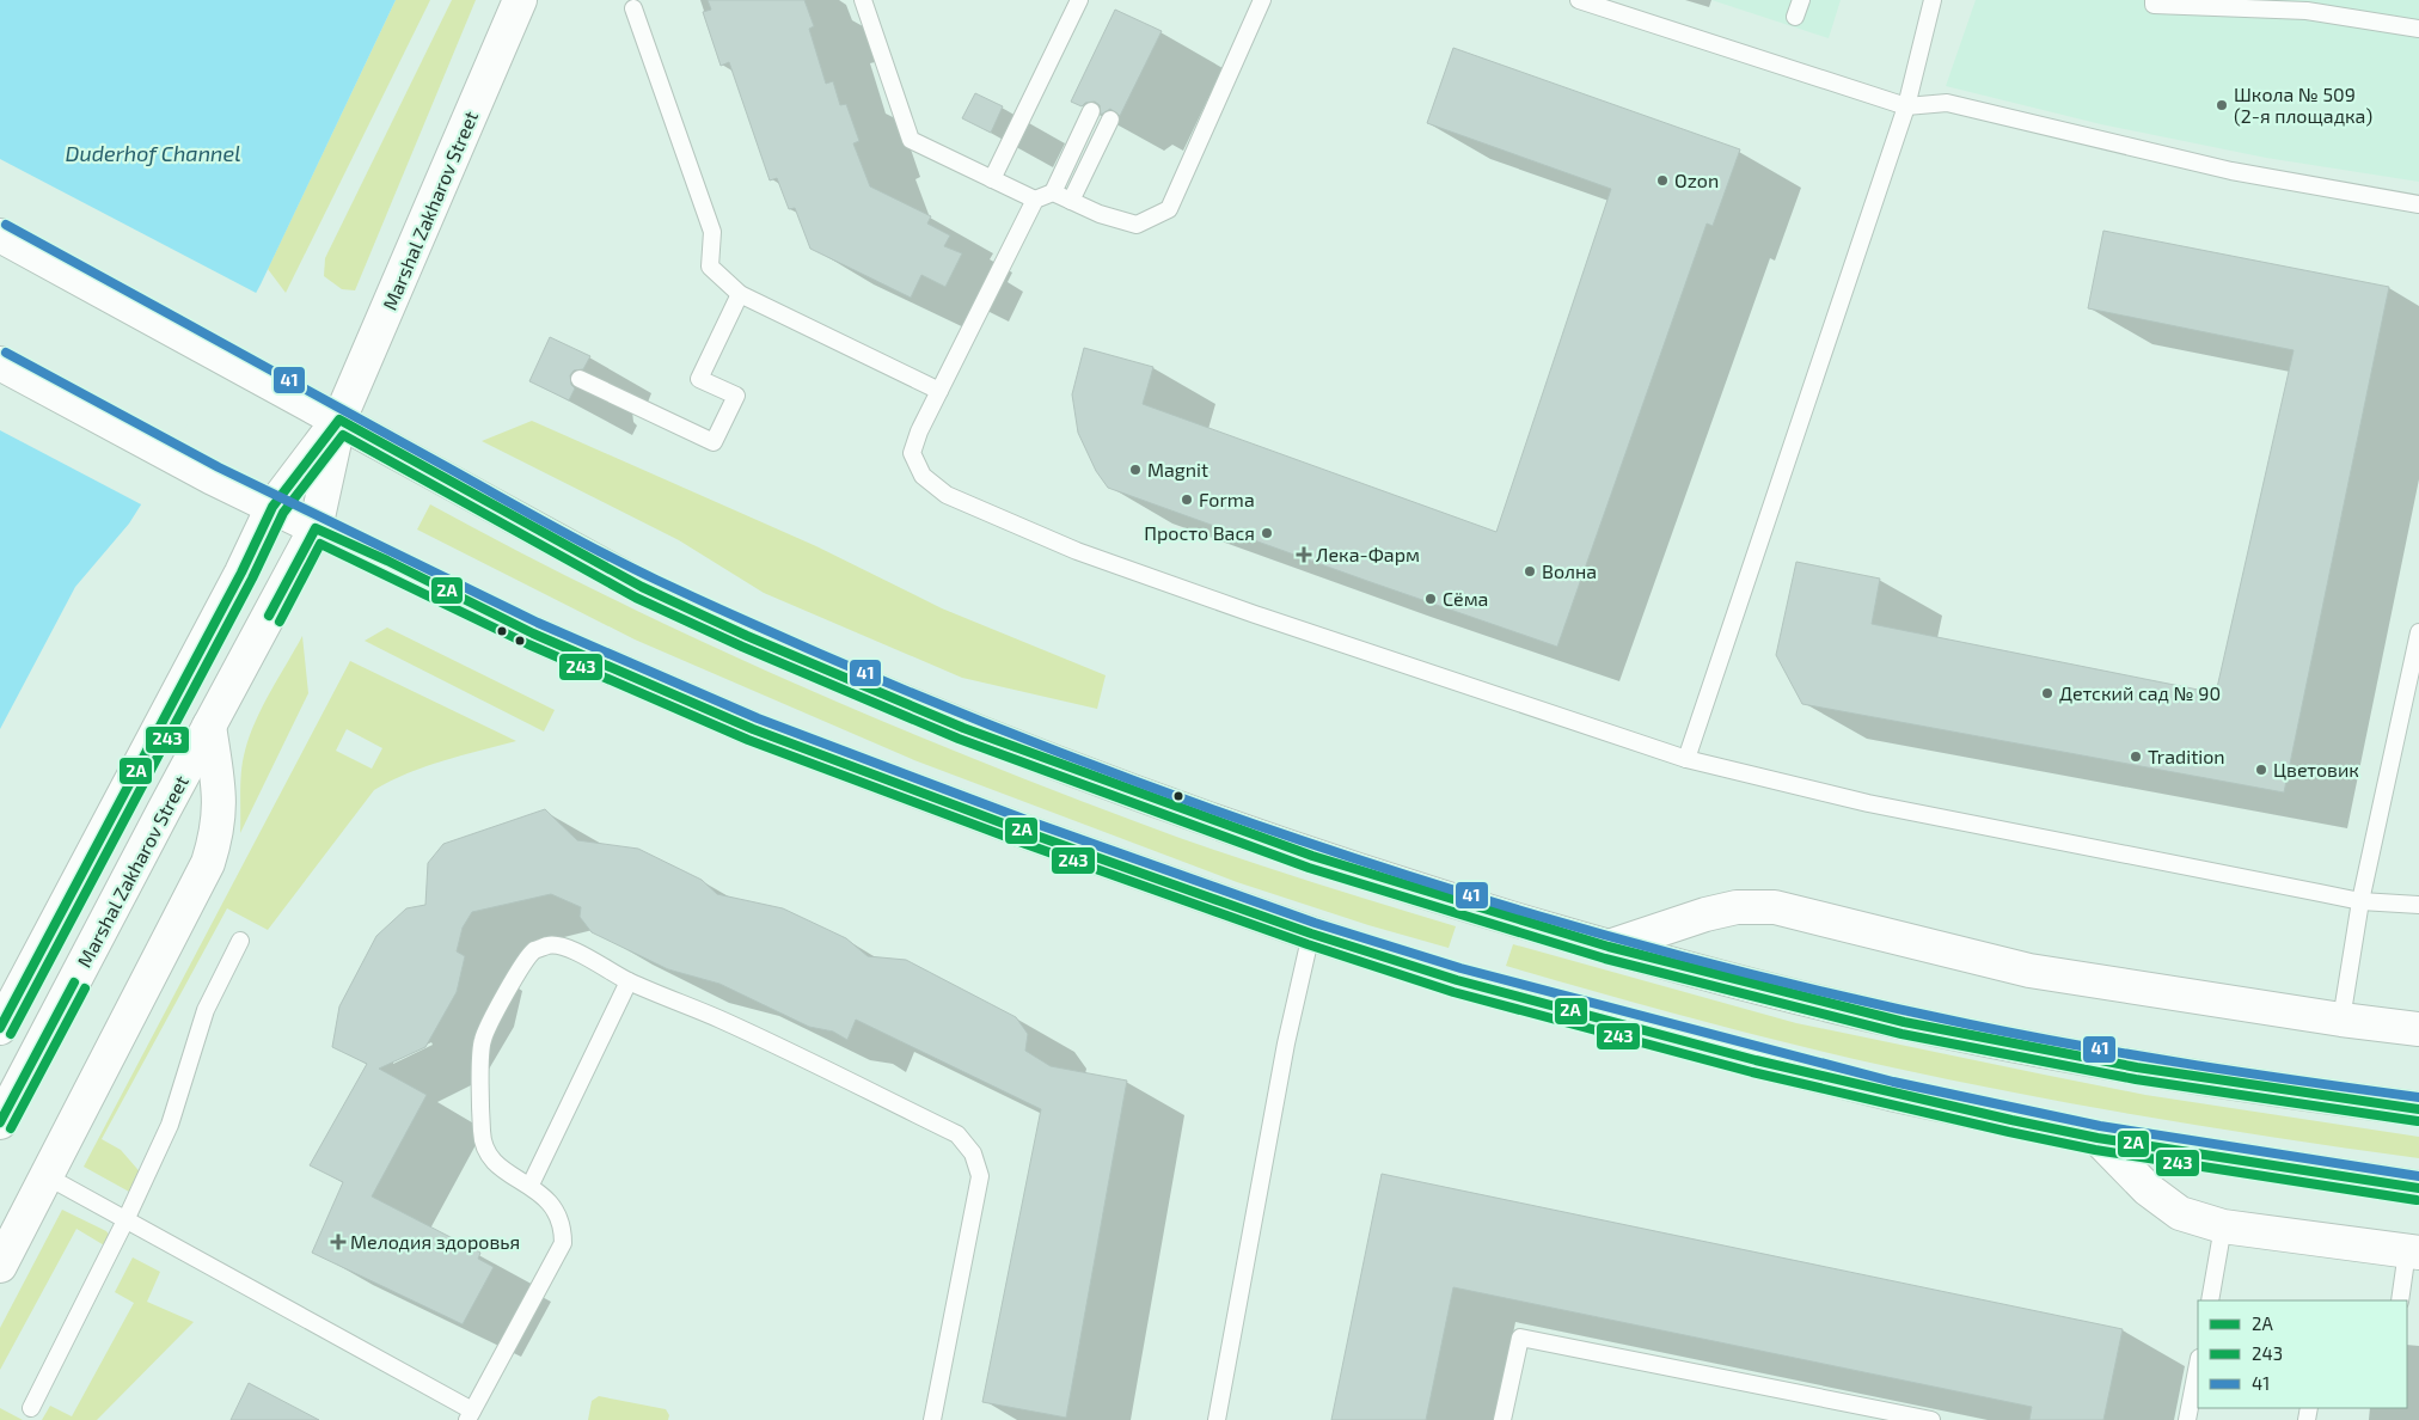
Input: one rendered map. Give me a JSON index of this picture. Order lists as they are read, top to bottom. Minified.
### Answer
{"streets":{"street":["Marshal Zakharov Street"]},"water":["Duderhof Channel"],"places":{"other":["Школа № 509 (2-я площадка)","Ozon","Magnit","Forma","Просто Вася","Волна","Сёма","Детский сад № 90","Tradition","Цветовик"],"health":["Лека-Фарм","Мелодия здоровья"]},"lines":["transit line 41","transit line 2А","transit line 243"],"legend":["2А","243","41"]}
